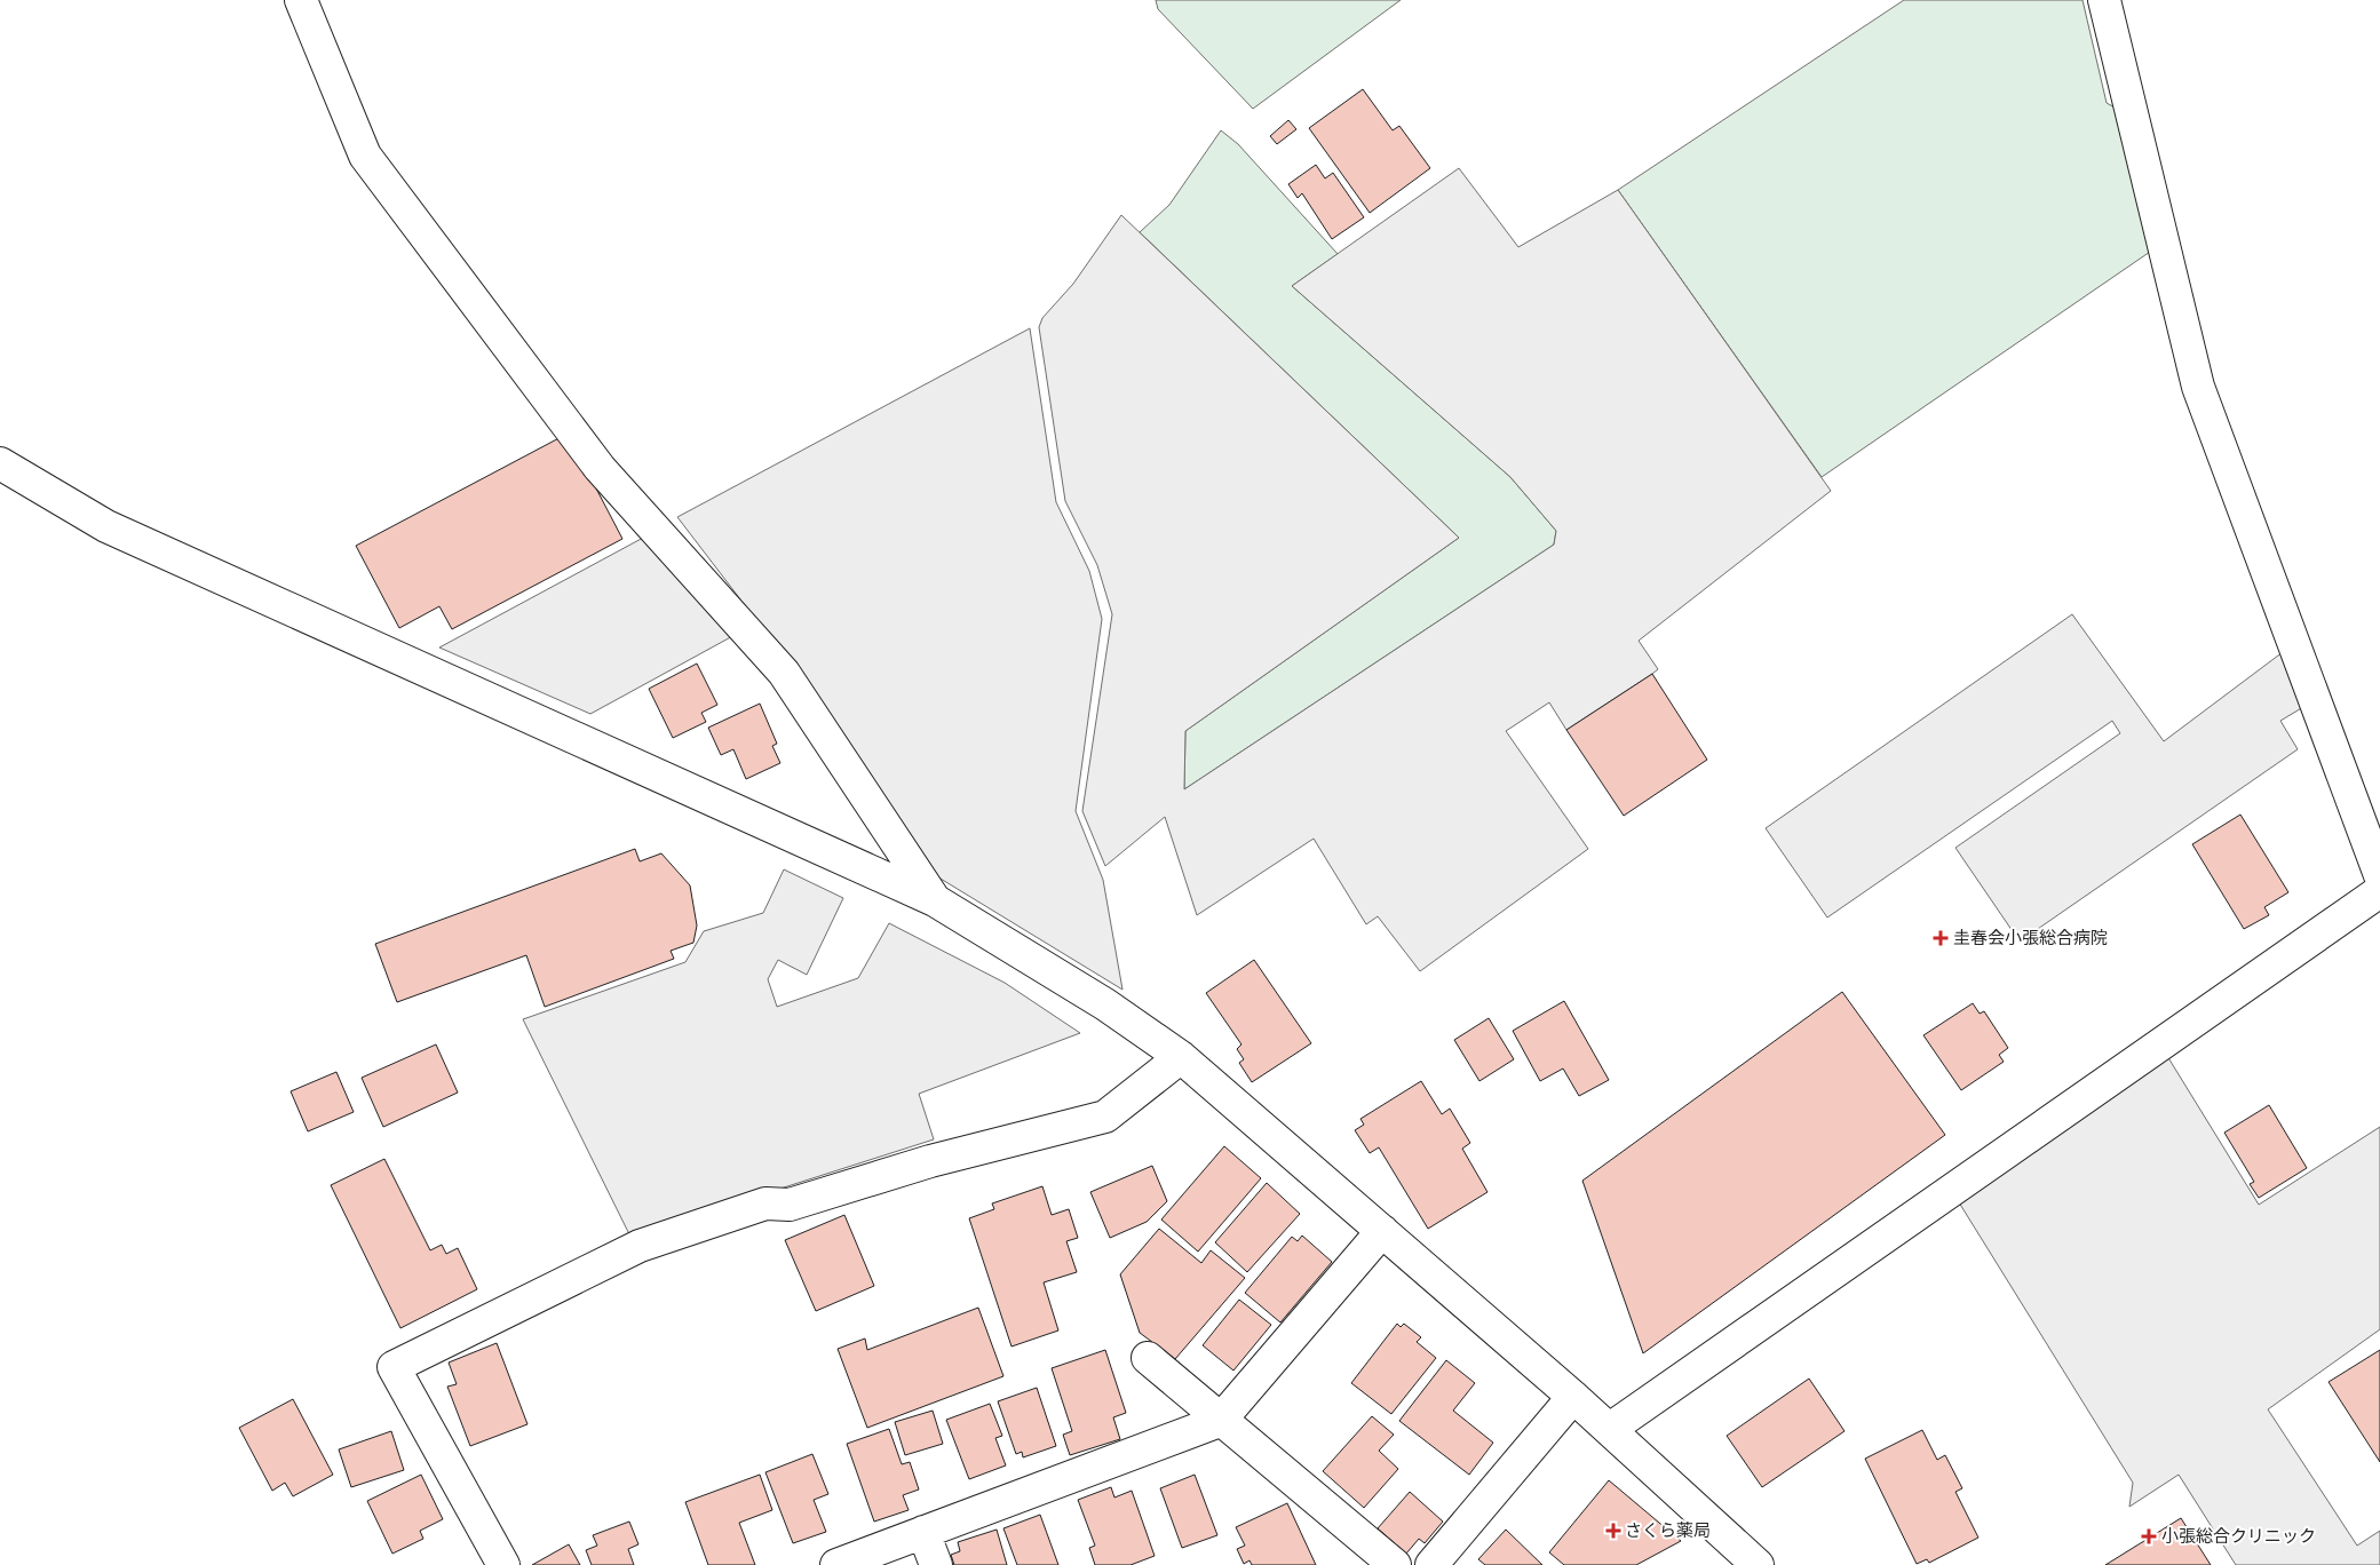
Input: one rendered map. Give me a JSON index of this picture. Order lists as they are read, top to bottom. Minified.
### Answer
{"places":{"health":["圭春会小張総合病院","さくら薬局","小張総合クリニック"]}}
